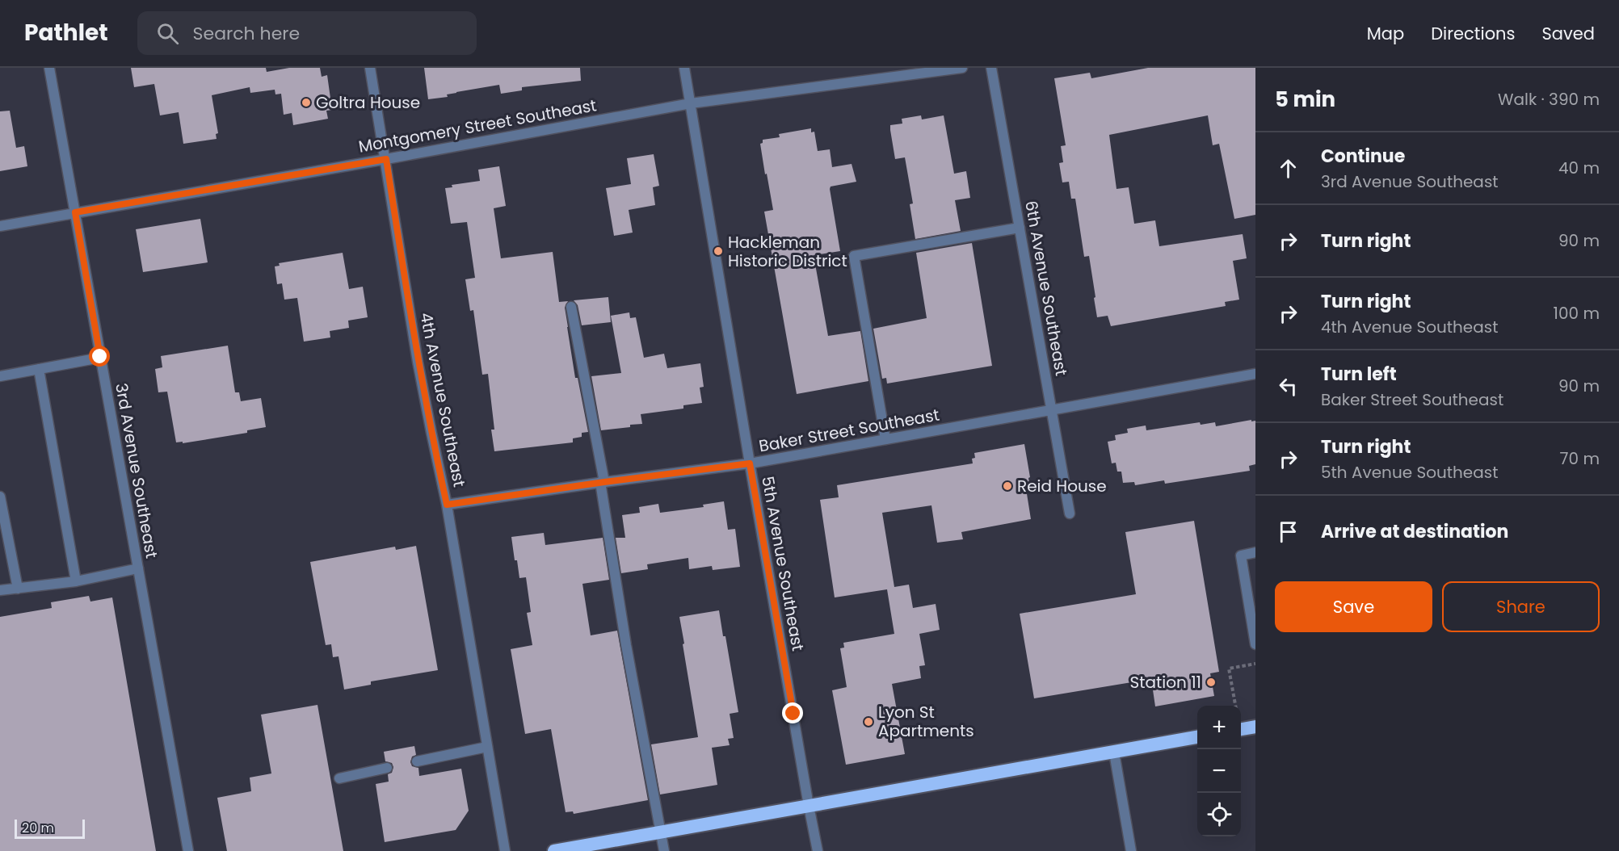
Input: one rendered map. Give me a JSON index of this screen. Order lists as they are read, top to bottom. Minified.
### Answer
{"streets":{"street":["Montgomery Street Southeast","6th Avenue Southeast","4th Avenue Southeast","Baker Street Southeast","3rd Avenue Southeast","5th Avenue Southeast"]},"crossings":[["Montgomery Street Southeast","4th Avenue Southeast"],["Montgomery Street Southeast","3rd Avenue Southeast"],["Montgomery Street Southeast","5th Avenue Southeast"],["6th Avenue Southeast","Baker Street Southeast"],["4th Avenue Southeast","Baker Street Southeast"],["Baker Street Southeast","5th Avenue Southeast"]],"places":["Goltra House","Hackleman Historic District","Reid House","Station 11","Lyon St Apartments"],"scale_bar":"20 m","page":{"header":"Pathlet","search":"Search here","nav":["Map","Directions","Saved"],"heading":["5 min","Walk · 390 m"],"list":[["Continue","3rd Avenue Southeast","40 m"],["Turn right","90 m"],["Turn right","4th Avenue Southeast","100 m"],["Turn left","Baker Street Southeast","90 m"],["Turn right","5th Avenue Southeast","70 m"],"Arrive at destination"],"buttons":["Save","Share"],"map_buttons":["+","−"],"scale":"20 m"}}
